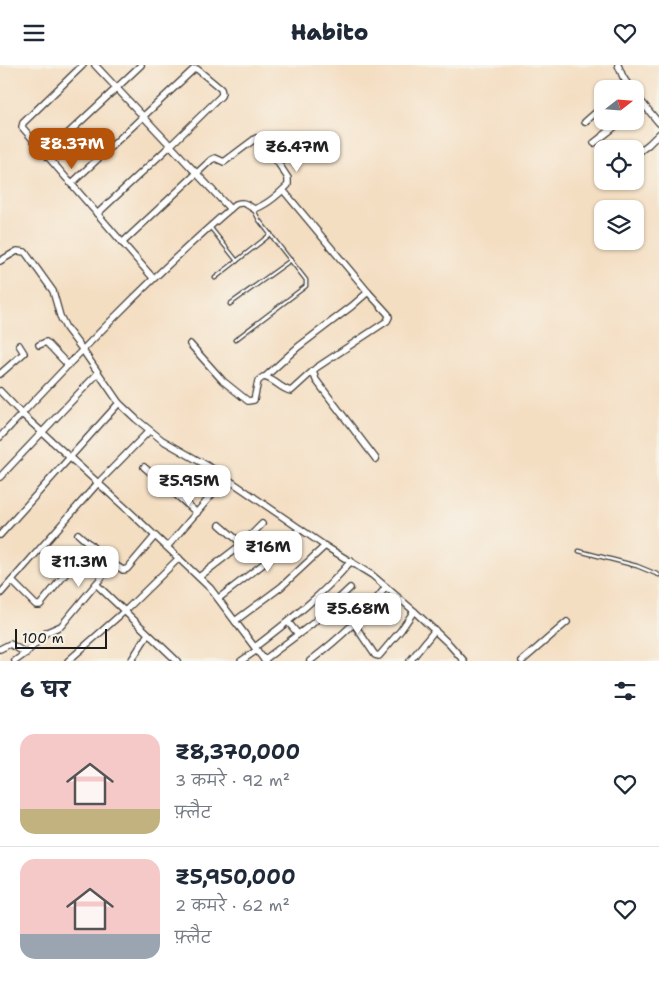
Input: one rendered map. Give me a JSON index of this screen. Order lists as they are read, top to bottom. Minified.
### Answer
{"scale_bar":"100 m","north":"right","page":{"header":"Habito","price":["₹8.37M","₹6.47M","₹5.95M","₹16M","₹11.3M","₹5.68M"],"scale":"100 m","heading":"6 घर","list":[{"name":"₹8,370,000","note":"3 कमरे · 92 m² · फ़्लैट"},{"name":"₹5,950,000","note":"2 कमरे · 62 m² · फ़्लैट"}]}}
